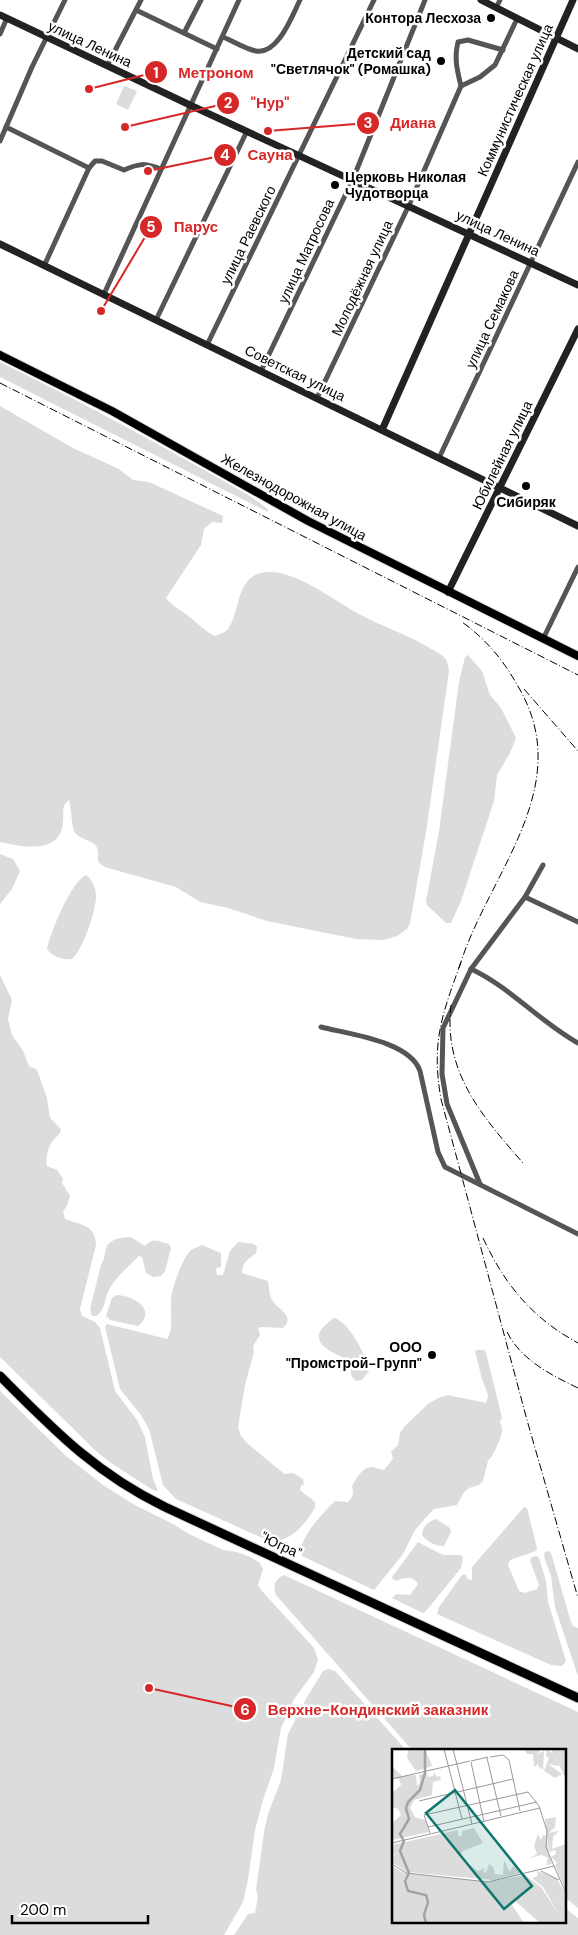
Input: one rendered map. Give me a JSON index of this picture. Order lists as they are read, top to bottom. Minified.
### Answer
{"streets":{"highway":["\"Югра\""],"main road":["Железнодорожная улица"],"street":["улица Ленина","Коммунистическая улица","улица Раевского","улица Матросова","Молодёжная улица","улица Семакова","Советская улица","Юбилейная улица"]},"crossings":[["улица Ленина","Коммунистическая улица"],["улица Ленина","улица Раевского"],["улица Ленина","улица Матросова"],["улица Ленина","Молодёжная улица"],["улица Ленина","улица Семакова"],["Коммунистическая улица","Советская улица"],["улица Раевского","Советская улица"],["улица Матросова","Советская улица"],["Молодёжная улица","Советская улица"],["улица Семакова","Советская улица"],["Советская улица","Юбилейная улица"],["Юбилейная улица","Железнодорожная улица"]],"places":["Контора Лесхоза","Детский сад \"Светлячок\" (Ромашка)","Метроном","\"Нур\"","Диана","Сауна","Церковь Николая Чудотворца","Парус","Сибиряк","ООО \"Промстрой-Групп\"","Верхне-Кондинский заказник"],"scale_bar":"200 m"}
